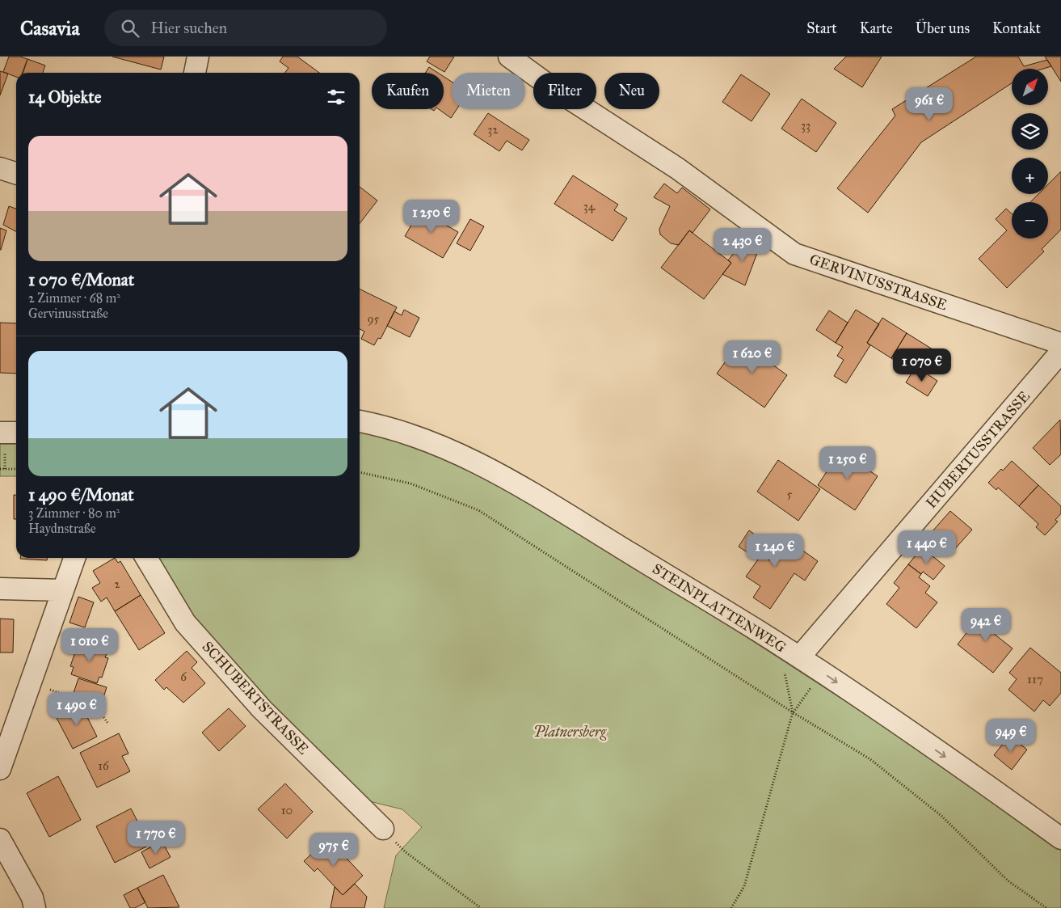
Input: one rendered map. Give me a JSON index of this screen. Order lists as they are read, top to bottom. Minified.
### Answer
{"streets":{"street":["GERVINUSSTRASSE","HUBERTUSSTRASSE","STEINPLATTENWEG","SCHUBERTSTRASSE"]},"crossings":[["HUBERTUSSTRASSE","STEINPLATTENWEG"]],"one_way":["STEINPLATTENWEG"],"parks":["Platnersberg"],"house_numbers":["33","32","34","95","5","2","6","117","16","10"],"north":"top right","page":{"header":"Casavia","search":"Hier suchen","nav":["Start","Karte","Über uns","Kontakt"],"map_buttons":["+","−"],"chip":["Kaufen","Mieten","Filter","Neu"],"heading":"14 Objekte","price":["961 €","1 250 €","2 430 €","1 620 €","1 070 €","1 250 €","1 440 €","1 240 €","942 €","1 010 €","1 490 €","949 €","1 770 €","975 €"],"list":[{"name":"1 070 €/Monat","note":"2 Zimmer · 68 m² · Gervinusstraße"},{"name":"1 490 €/Monat","note":"3 Zimmer · 80 m² · Haydnstraße"}]}}
